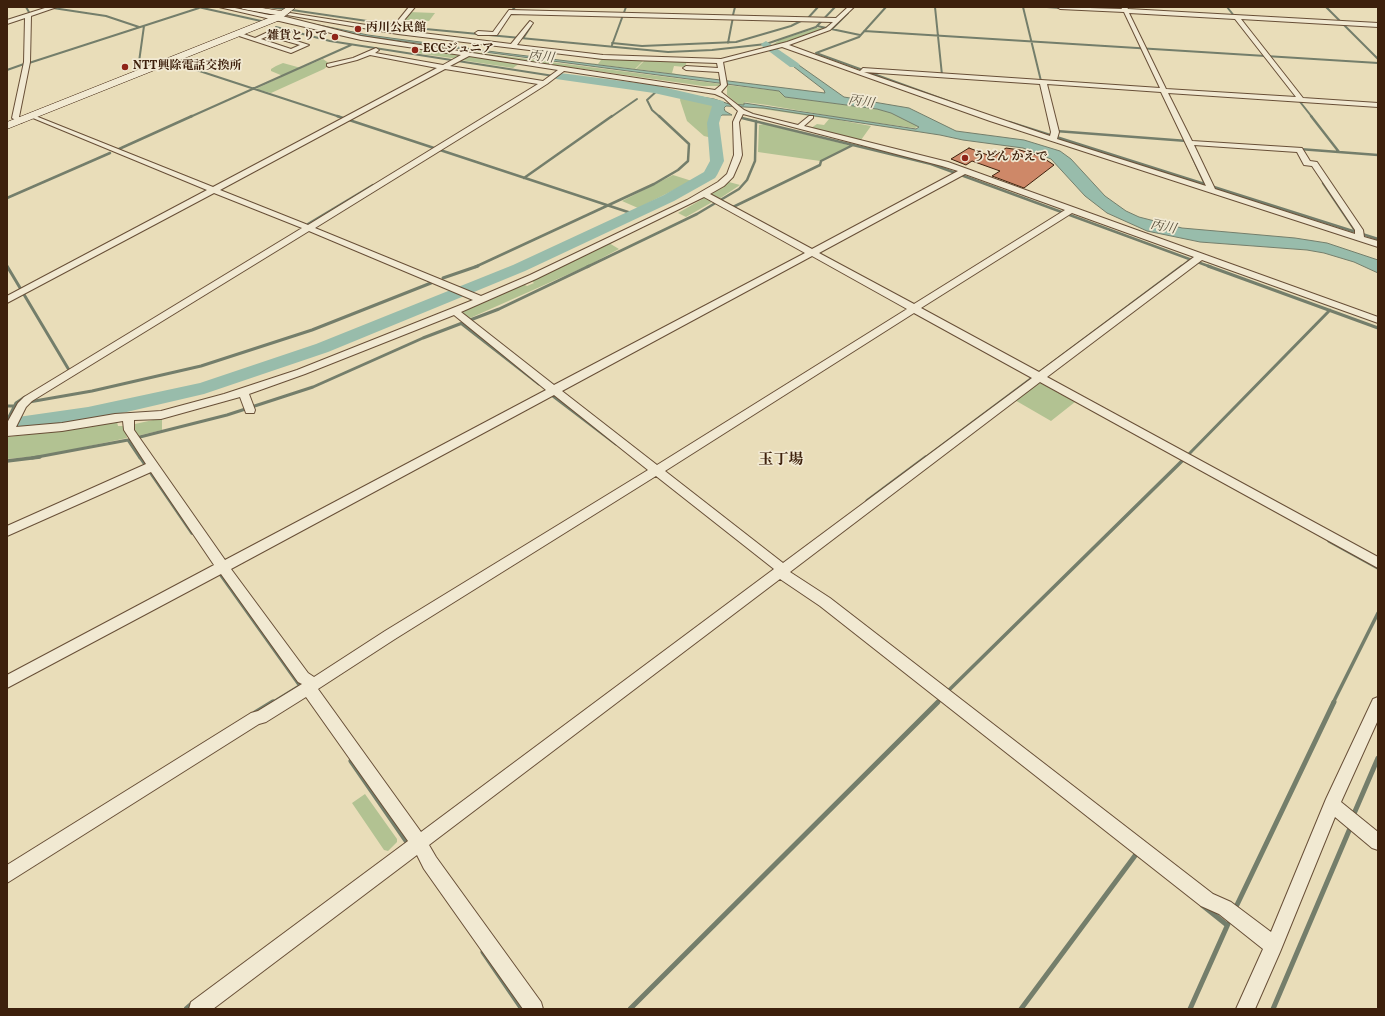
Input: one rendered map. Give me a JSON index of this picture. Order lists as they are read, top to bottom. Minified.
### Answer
{"districts":["玉丁場"],"water":["丙川"],"places":["丙川公民館","雑貨とりで","ECCジュニア","NTT興除電話交換所","うどん かえで"]}
